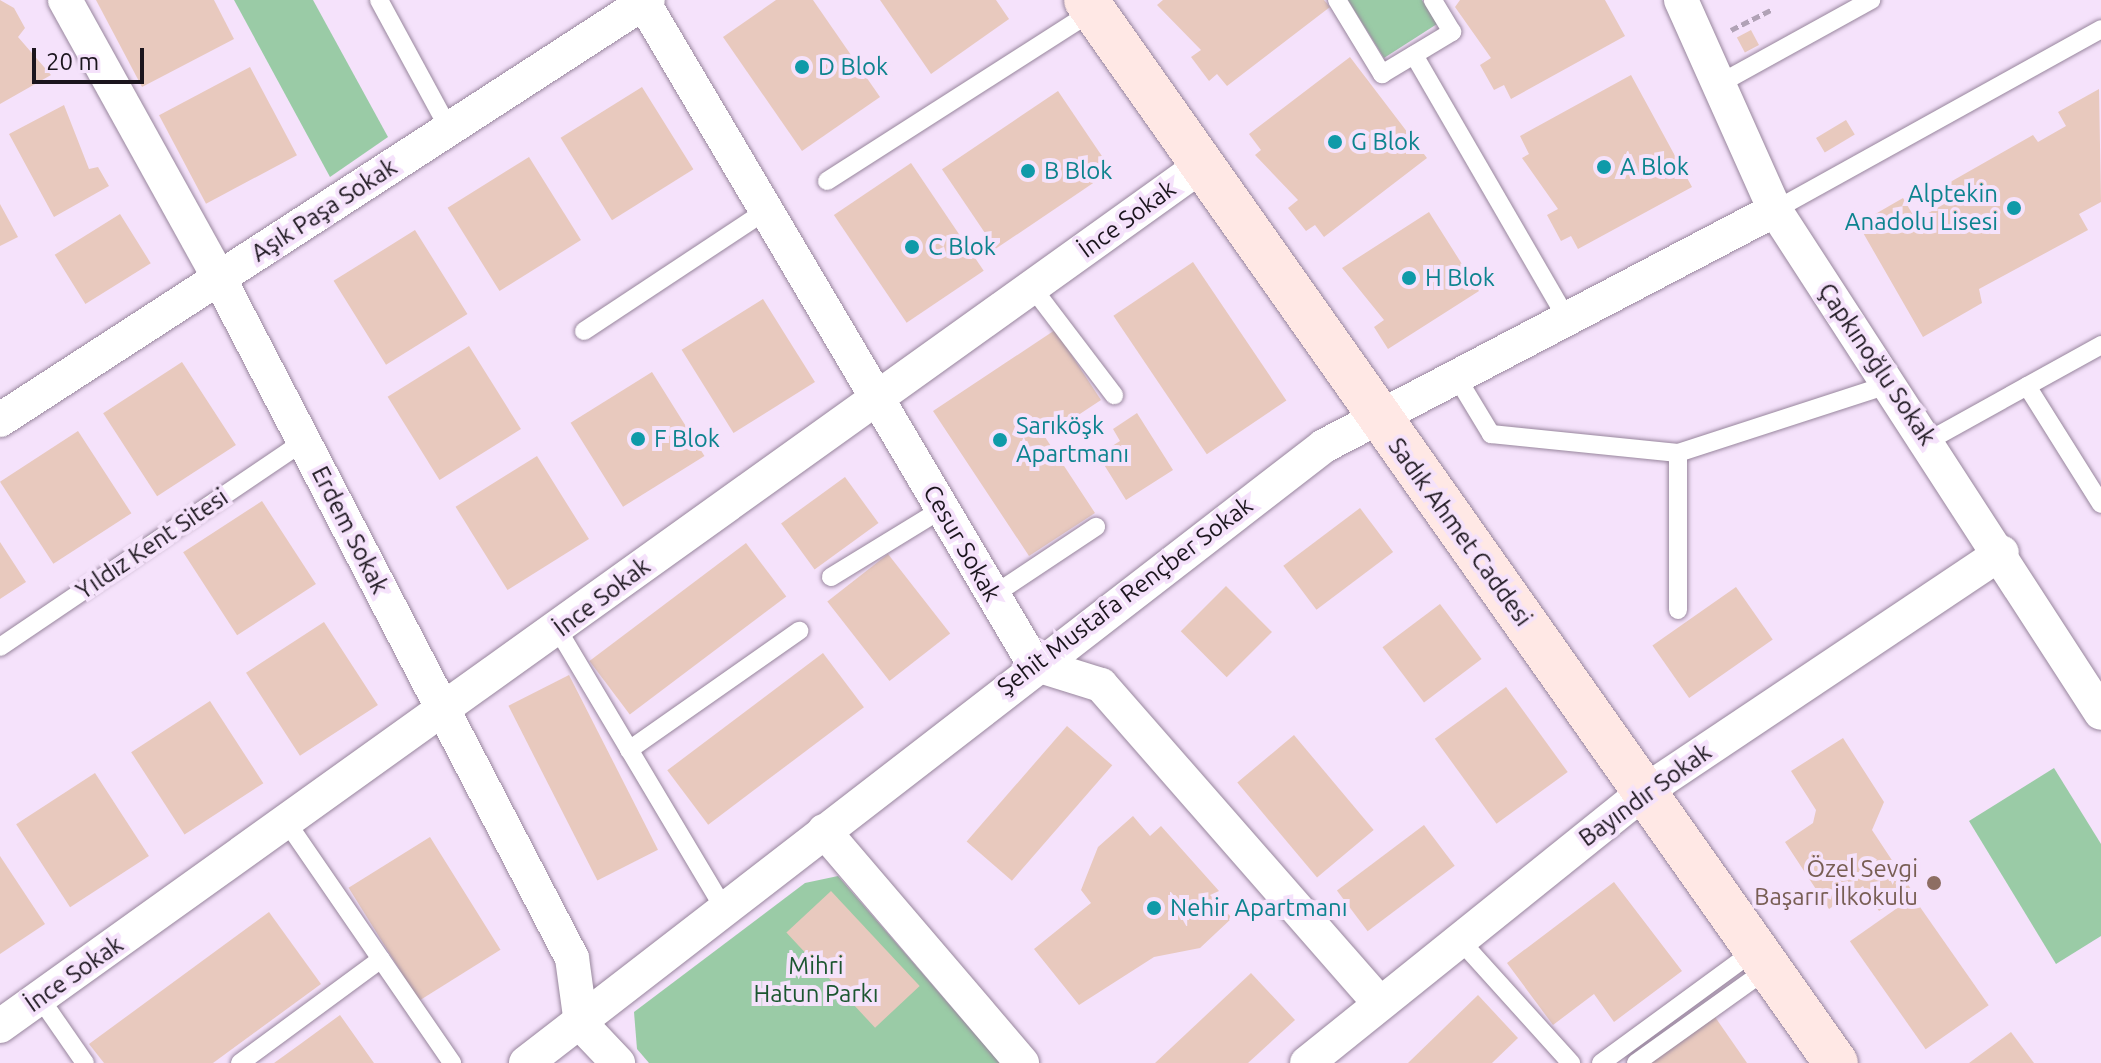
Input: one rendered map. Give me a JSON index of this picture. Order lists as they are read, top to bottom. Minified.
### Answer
{"streets":{"main road":["Sadık Ahmet Caddesi"],"street":["Aşık Paşa Sokak","İnce Sokak","Çapkınoğlu Sokak","Erdem Sokak","Cesur Sokak","Şehit Mustafa Rençber Sokak","Bayındır Sokak"],"lane":["Yıldız Kent Sitesi"]},"crossings":[["Aşık Paşa Sokak","Erdem Sokak"],["Aşık Paşa Sokak","Cesur Sokak"],["İnce Sokak","Erdem Sokak"],["İnce Sokak","Sadık Ahmet Caddesi"],["İnce Sokak","Cesur Sokak"],["Çapkınoğlu Sokak","Şehit Mustafa Rençber Sokak"],["Çapkınoğlu Sokak","Bayındır Sokak"],["Erdem Sokak","Yıldız Kent Sitesi"],["Erdem Sokak","Şehit Mustafa Rençber Sokak"],["Sadık Ahmet Caddesi","Şehit Mustafa Rençber Sokak"],["Sadık Ahmet Caddesi","Bayındır Sokak"],["Cesur Sokak","Şehit Mustafa Rençber Sokak"]],"parks":["Mihri Hatun Parkı"],"places":["D Blok","G Blok","A Blok","B Blok","Alptekin Anadolu Lisesi","C Blok","H Blok","F Blok","Sarıköşk Apartmanı","Özel Sevgi Başarır İlkokulu","Nehir Apartmanı"],"scale_bar":"20 m"}
